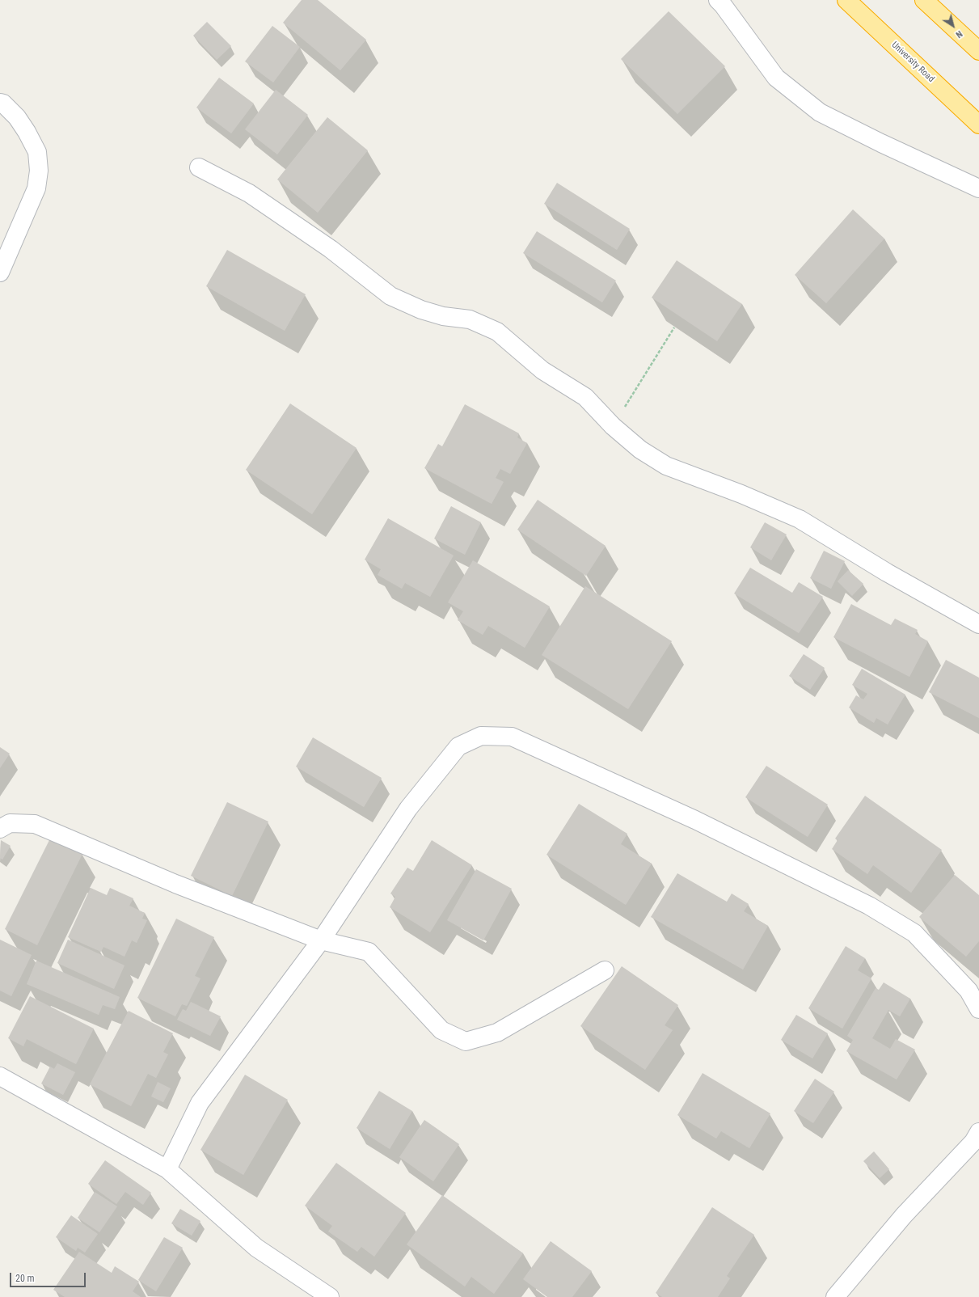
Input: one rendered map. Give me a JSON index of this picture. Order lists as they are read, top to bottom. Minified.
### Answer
{"streets":{"highway":["University Road"]},"scale_bar":"20 m","north":"bottom right"}
